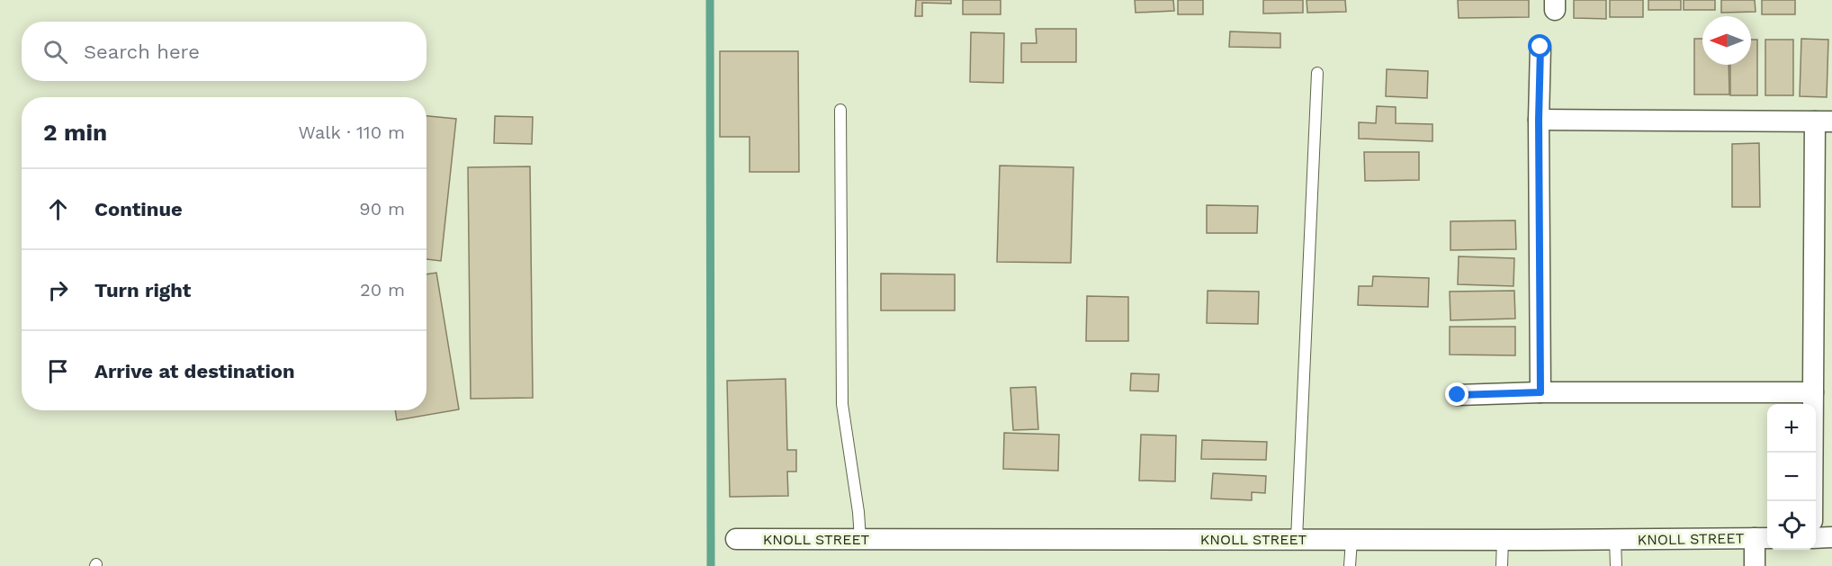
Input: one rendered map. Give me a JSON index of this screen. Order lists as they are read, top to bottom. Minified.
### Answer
{"streets":{"street":["KNOLL STREET"]},"north":"left","page":{"search":"Search here","heading":["2 min","Walk · 110 m"],"list":[["Continue","90 m"],["Turn right","20 m"],"Arrive at destination"],"map_buttons":["+","−"]}}
